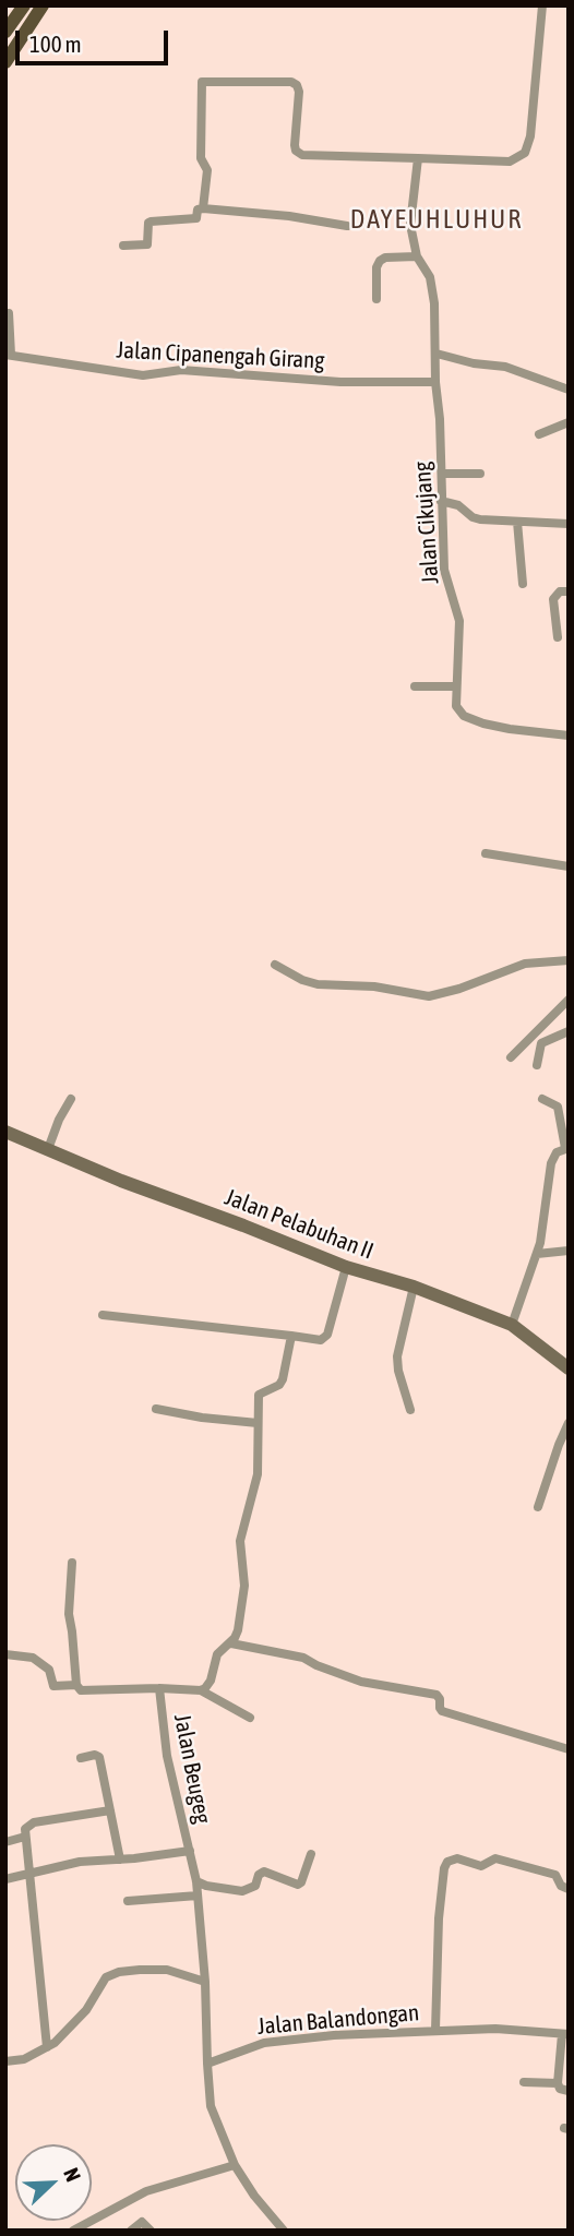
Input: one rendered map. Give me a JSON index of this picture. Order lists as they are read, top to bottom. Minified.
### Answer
{"streets":{"main road":["Jalan Pelabuhan II"],"street":["Jalan Cipanengah Girang","Jalan Cikujang","Jalan Beugeg","Jalan Balandongan"]},"crossings":[["Jalan Cipanengah Girang","Jalan Cikujang"]],"districts":["DAYEUHLUHUR"],"scale_bar":"100 m","north":"top right"}
